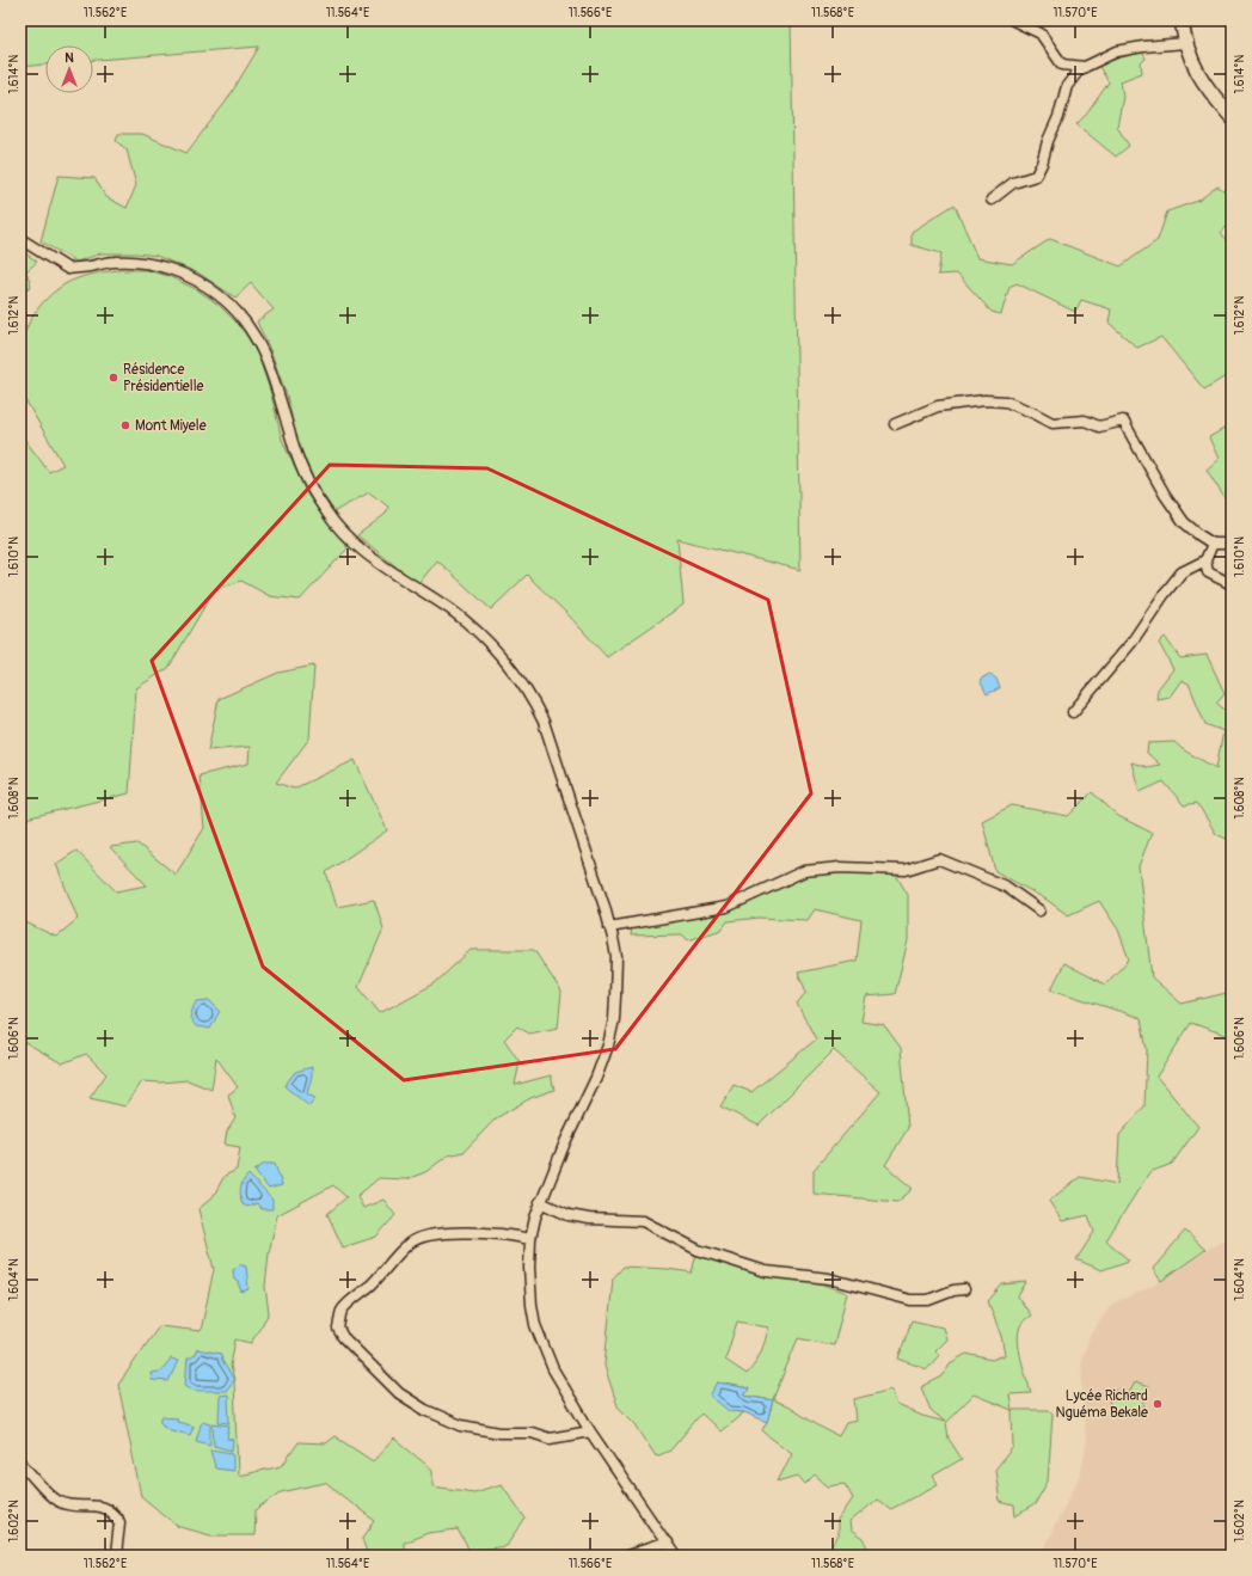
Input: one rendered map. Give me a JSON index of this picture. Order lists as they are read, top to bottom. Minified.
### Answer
{"places":["Résidence Présidentielle","Mont Miyele","Lycée Richard Nguéma Bekale"],"north":"top","coordinates":["11.562°E","11.564°E","11.566°E","11.568°E","11.570°E","1.614°N","1.612°N","1.610°N","1.608°N","1.606°N","1.604°N","1.602°N"]}
